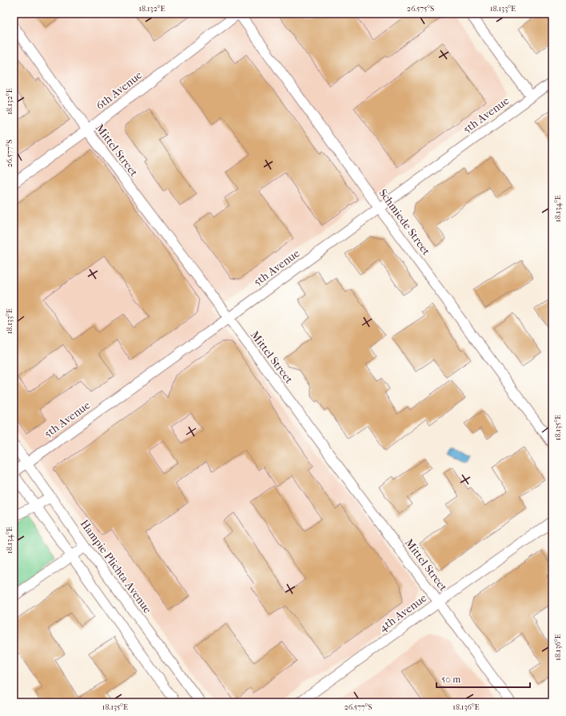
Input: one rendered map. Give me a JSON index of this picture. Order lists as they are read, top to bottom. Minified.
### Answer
{"streets":{"street":["6th Avenue","5th Avenue","Mittel Street","Schmiede Street","Hampie Plichta Avenue","4th Avenue"]},"crossings":[["6th Avenue","Mittel Street"],["6th Avenue","Schmiede Street"],["5th Avenue","Mittel Street"],["5th Avenue","Schmiede Street"],["5th Avenue","Hampie Plichta Avenue"],["Mittel Street","4th Avenue"]],"scale_bar":"50 m","coordinates":["18.132°E","26.575°S","18.133°E","26.577°S","18.134°E","18.135°E","18.136°E"]}
